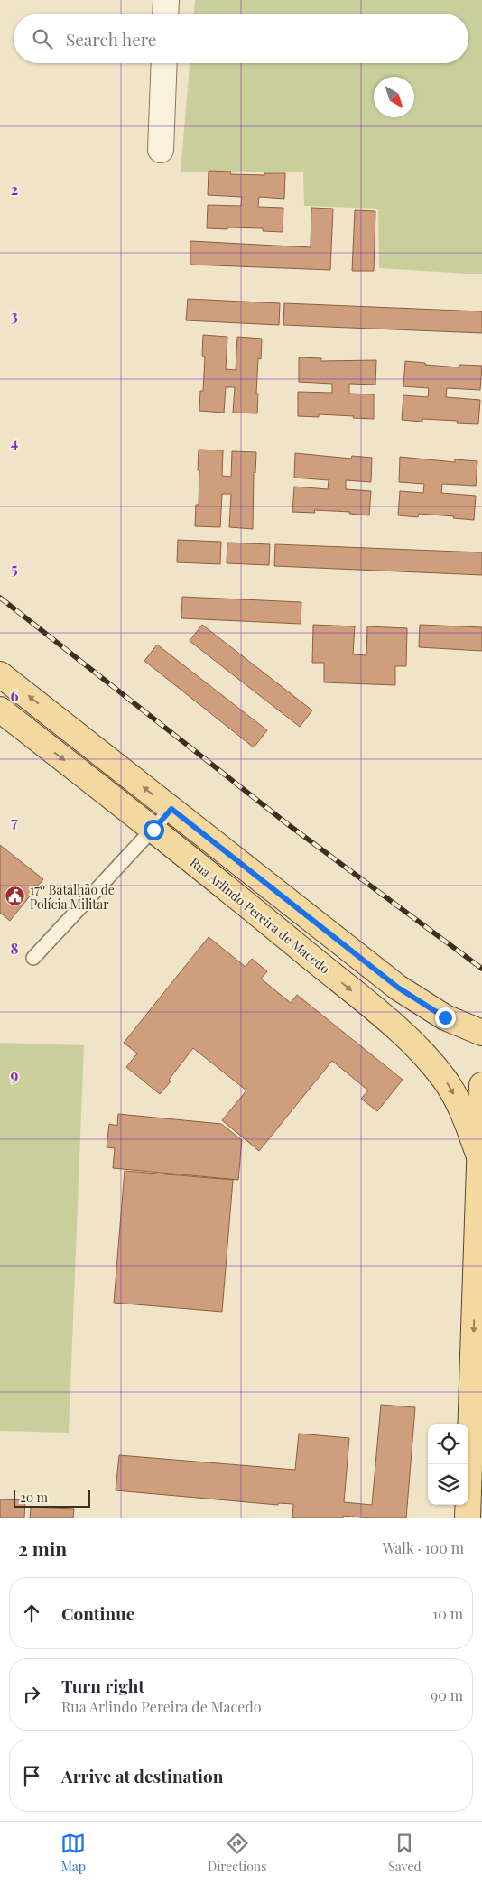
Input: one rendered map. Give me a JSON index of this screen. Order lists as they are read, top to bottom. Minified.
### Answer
{"streets":{"main road":["Rua Arlindo Pereira de Macedo"]},"places":{"public building":["17º Batalhão de Polícia Militar"]},"scale_bar":"20 m","north":"bottom right","page":{"search":"Search here","scale":"20 m","heading":["2 min","Walk · 100 m"],"list":[["Continue","10 m"],["Turn right","Rua Arlindo Pereira de Macedo","90 m"],"Arrive at destination"],"nav":["Map","Directions","Saved"]},"grid":{"rows":["2","3","4","5","6","7","8","9"]}}
